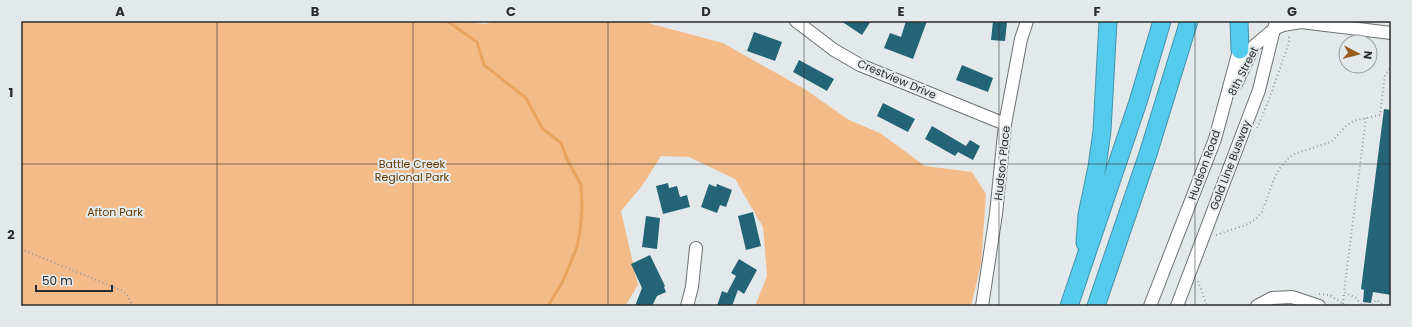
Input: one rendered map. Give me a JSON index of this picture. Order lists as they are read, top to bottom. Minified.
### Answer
{"streets":{"street":["8th Street","Crestview Drive","Hudson Place","Hudson Road","Gold Line Busway"]},"crossings":[["8th Street","Hudson Road"],["8th Street","Gold Line Busway"],["Crestview Drive","Hudson Place"]],"parks":["Battle Creek Regional Park","Afton Park"],"scale_bar":"50 m","north":"right","grid":{"columns":["A","B","C","D","E","F","G"],"rows":["1","2"]}}
